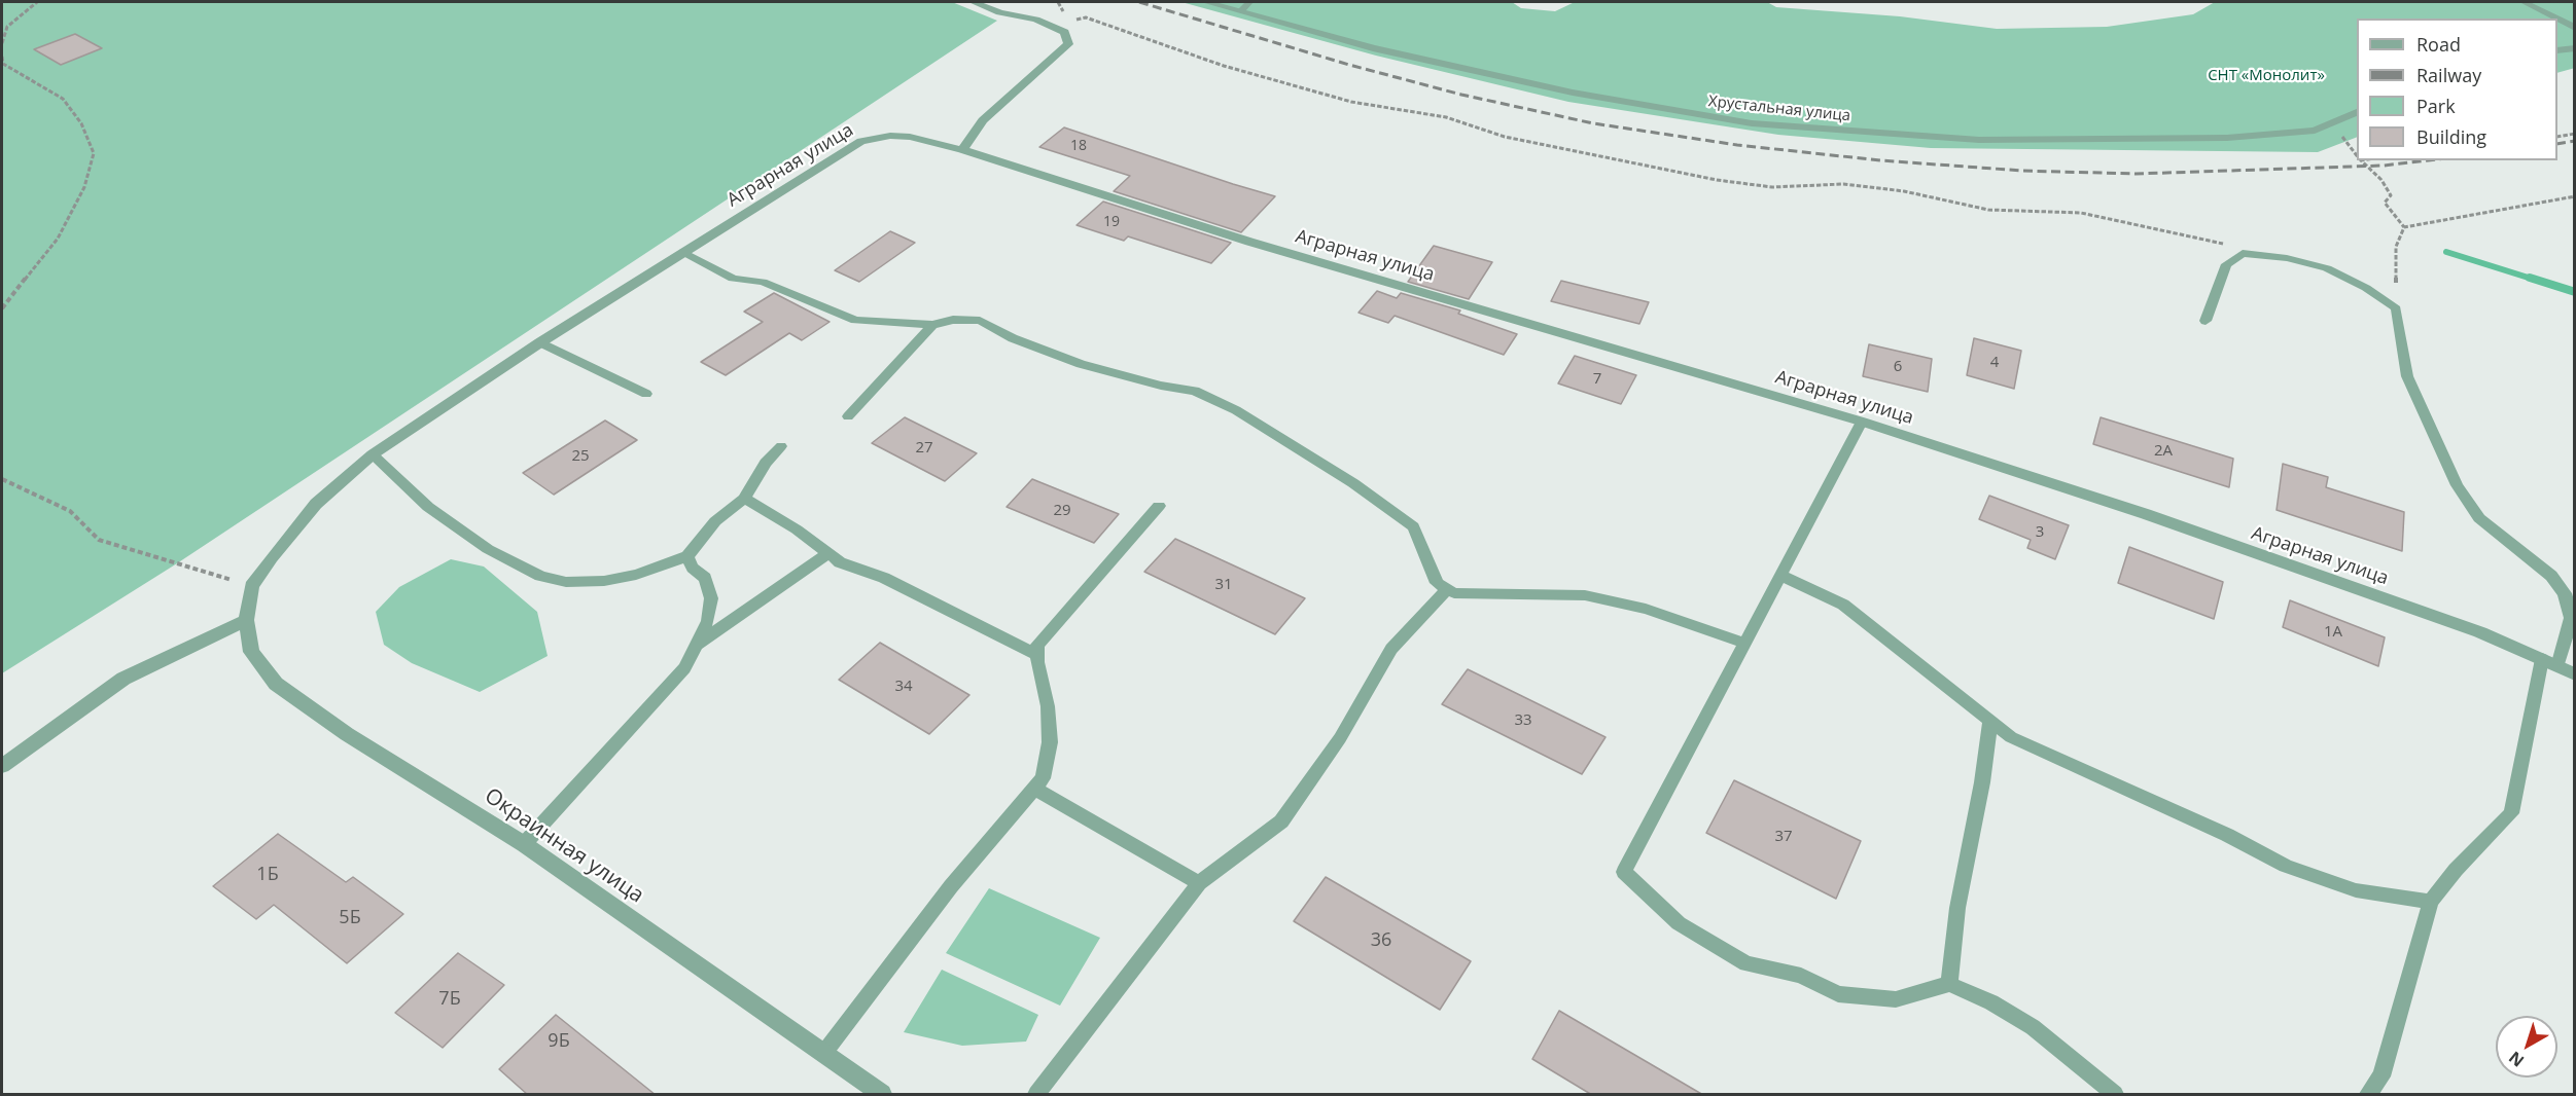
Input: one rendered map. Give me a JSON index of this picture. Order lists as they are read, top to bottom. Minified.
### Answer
{"streets":{"street":["Хрустальная улица","Аграрная улица","Окраинная улица"]},"crossings":[["Аграрная улица","Окраинная улица"]],"parks":["СНТ «Монолит»"],"house_numbers":["18","19","4","6","7","27","2А","25","29","3","31","1А","34","33","37","1Б","5Б","36","7Б","9Б"],"legend":["Road","Railway","Park","Building"],"north":"bottom left"}
